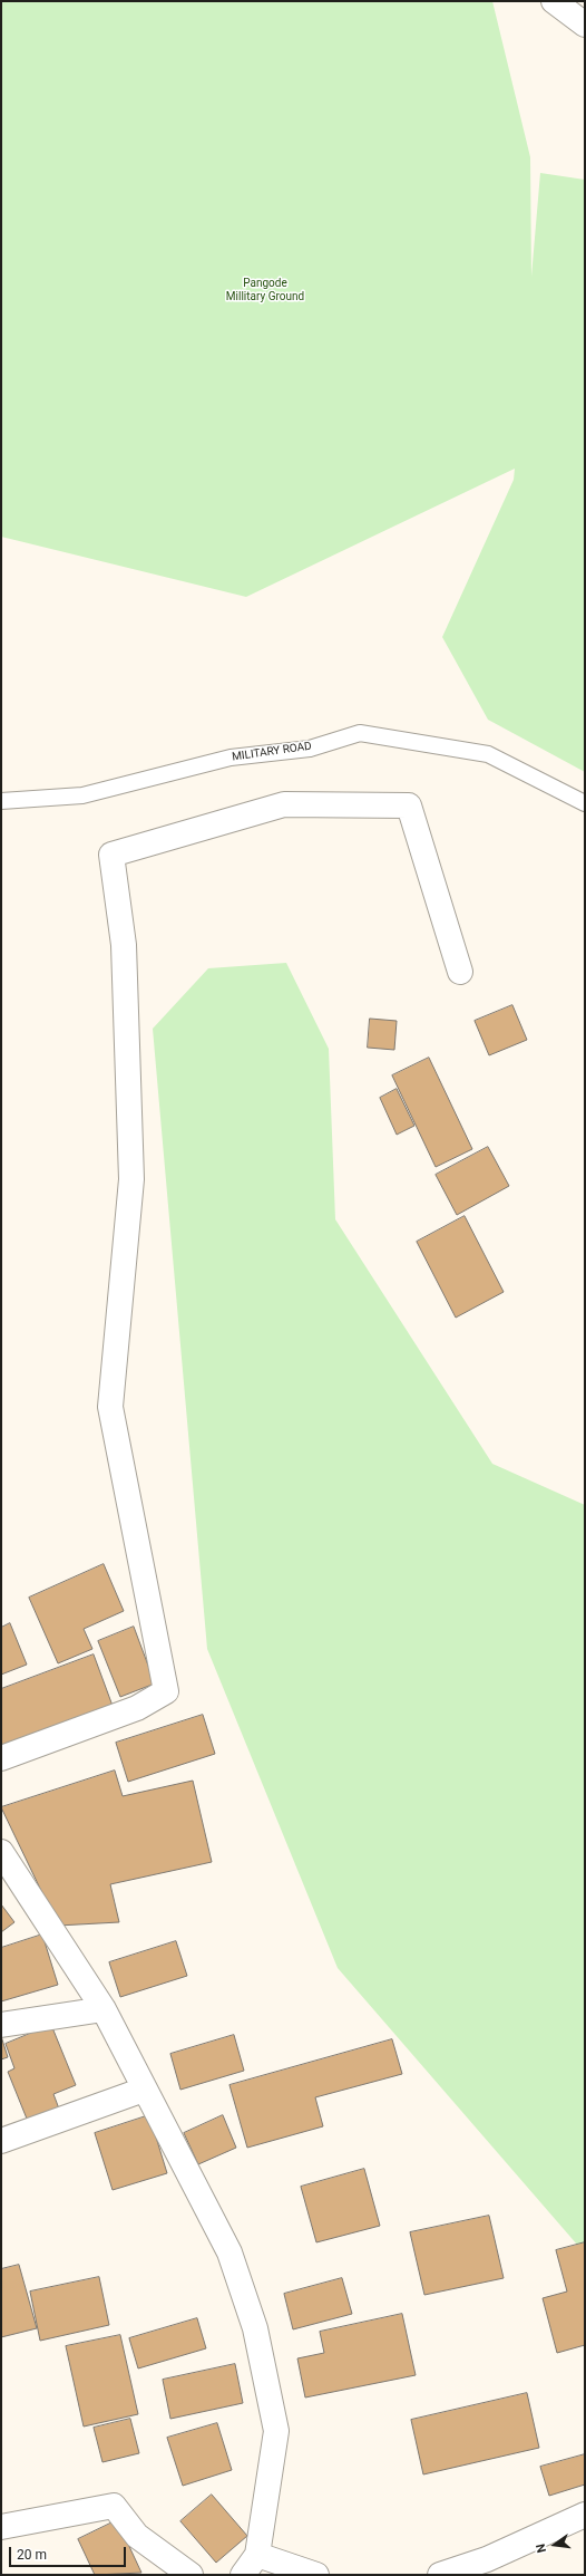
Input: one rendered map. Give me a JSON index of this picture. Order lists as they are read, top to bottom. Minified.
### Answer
{"streets":{"lane":["MILITARY ROAD"]},"parks":["Pangode Millitary Ground"],"scale_bar":"20 m","north":"left"}
